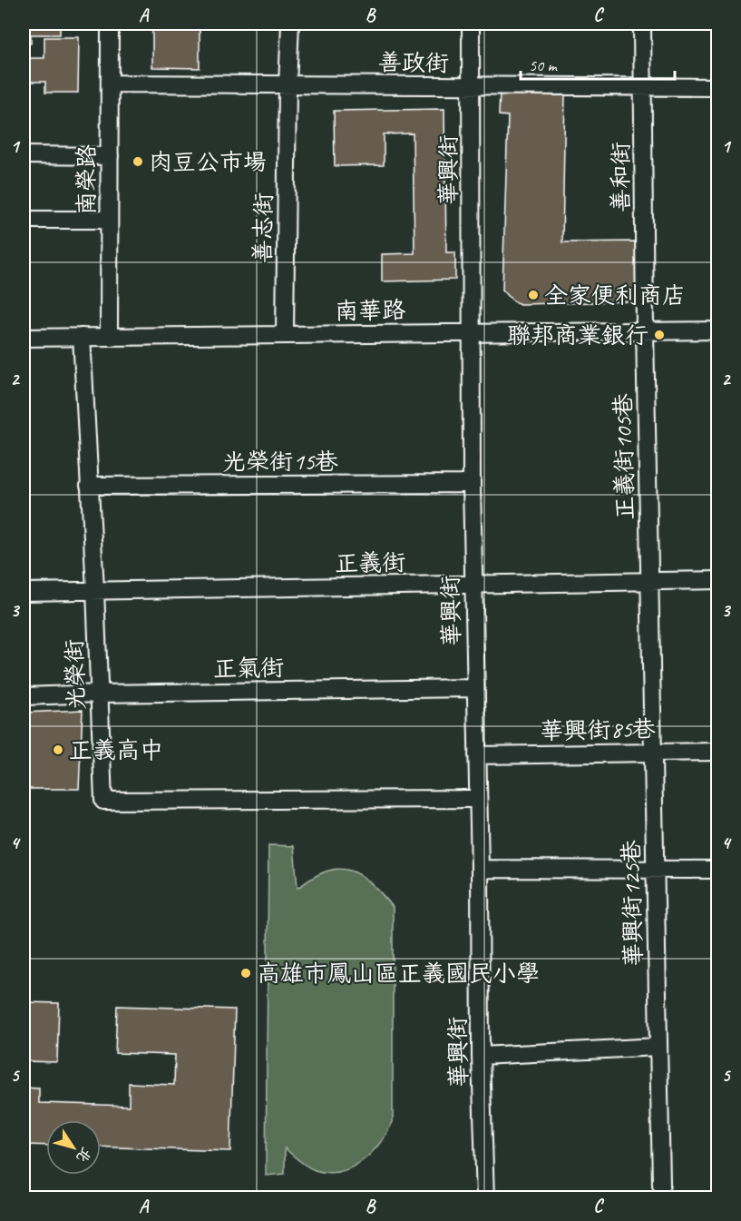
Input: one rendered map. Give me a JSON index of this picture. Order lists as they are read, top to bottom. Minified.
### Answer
{"streets":{"street":["善政街","華興街","善和街","南榮路","善志街","南華路","正義街105巷","光榮街15巷","正義街","正氣街","光榮街","華興街85巷","華興街125巷"]},"crossings":[["善政街","華興街"],["善政街","善和街"],["善政街","南榮路"],["善政街","善志街"],["華興街","南華路"],["華興街","光榮街15巷"],["華興街","正義街"],["華興街","正氣街"],["華興街","光榮街"],["華興街","華興街85巷"],["善和街","南華路"],["善和街","正義街105巷"],["南榮路","南華路"],["善志街","南華路"],["南華路","正義街105巷"],["南華路","光榮街"],["正義街105巷","正義街"],["正義街105巷","華興街125巷"],["光榮街15巷","光榮街"],["正義街","光榮街"],["正義街","華興街125巷"],["正氣街","光榮街"],["華興街85巷","華興街125巷"]],"places":["肉豆公市場","全家便利商店","聯邦商業銀行","正義高中","高雄市鳳山區正義國民小學"],"scale_bar":"50 m","north":"bottom right","grid":{"columns":["A","B","C"],"rows":["1","2","3","4","5"]}}
